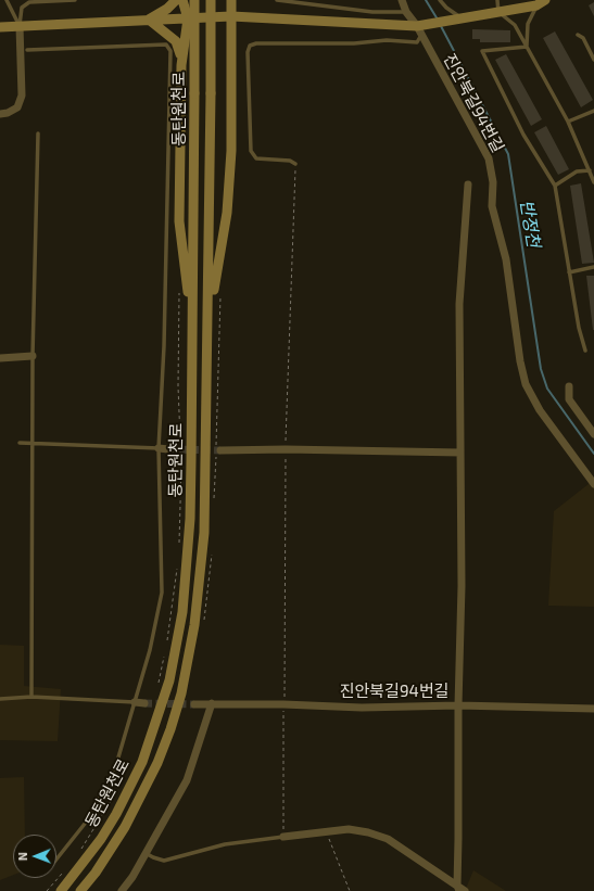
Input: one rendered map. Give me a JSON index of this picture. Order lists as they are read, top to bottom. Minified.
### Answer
{"streets":{"main road":["동탄원천로"],"street":["진안북길94번길"]},"water":["반정천"],"north":"left"}
